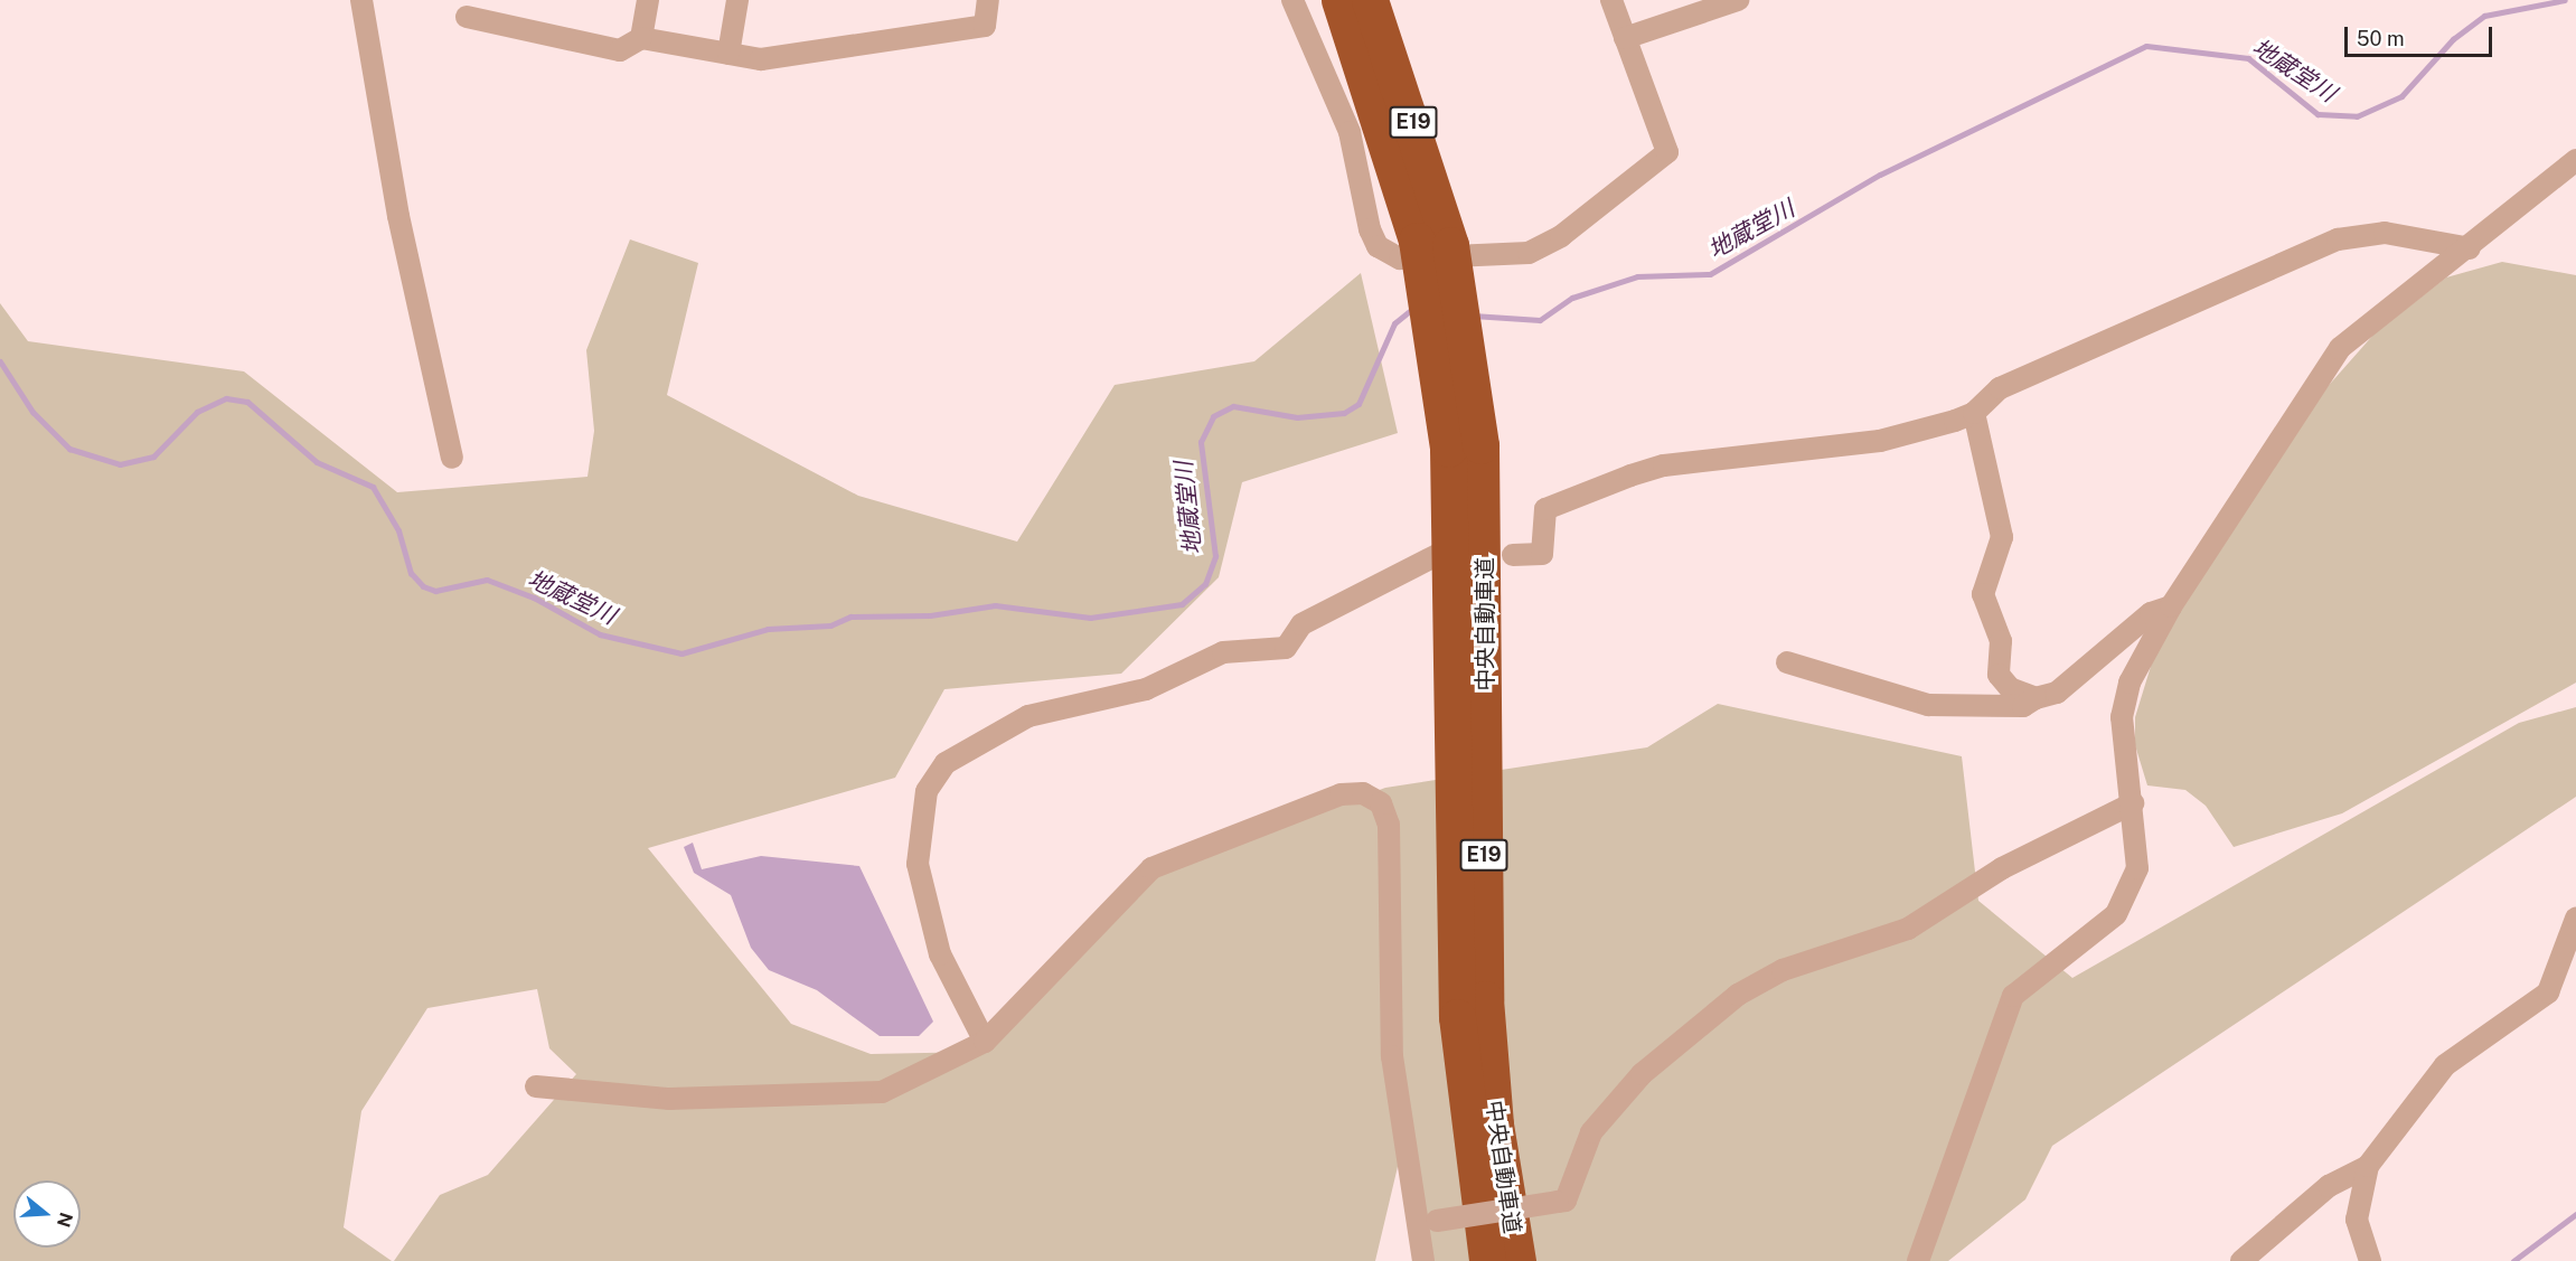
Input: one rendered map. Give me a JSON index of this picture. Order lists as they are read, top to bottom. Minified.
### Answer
{"streets":{"highway":["E19","中央自動車道"]},"water":["地蔵堂川"],"scale_bar":"50 m","north":"right"}
